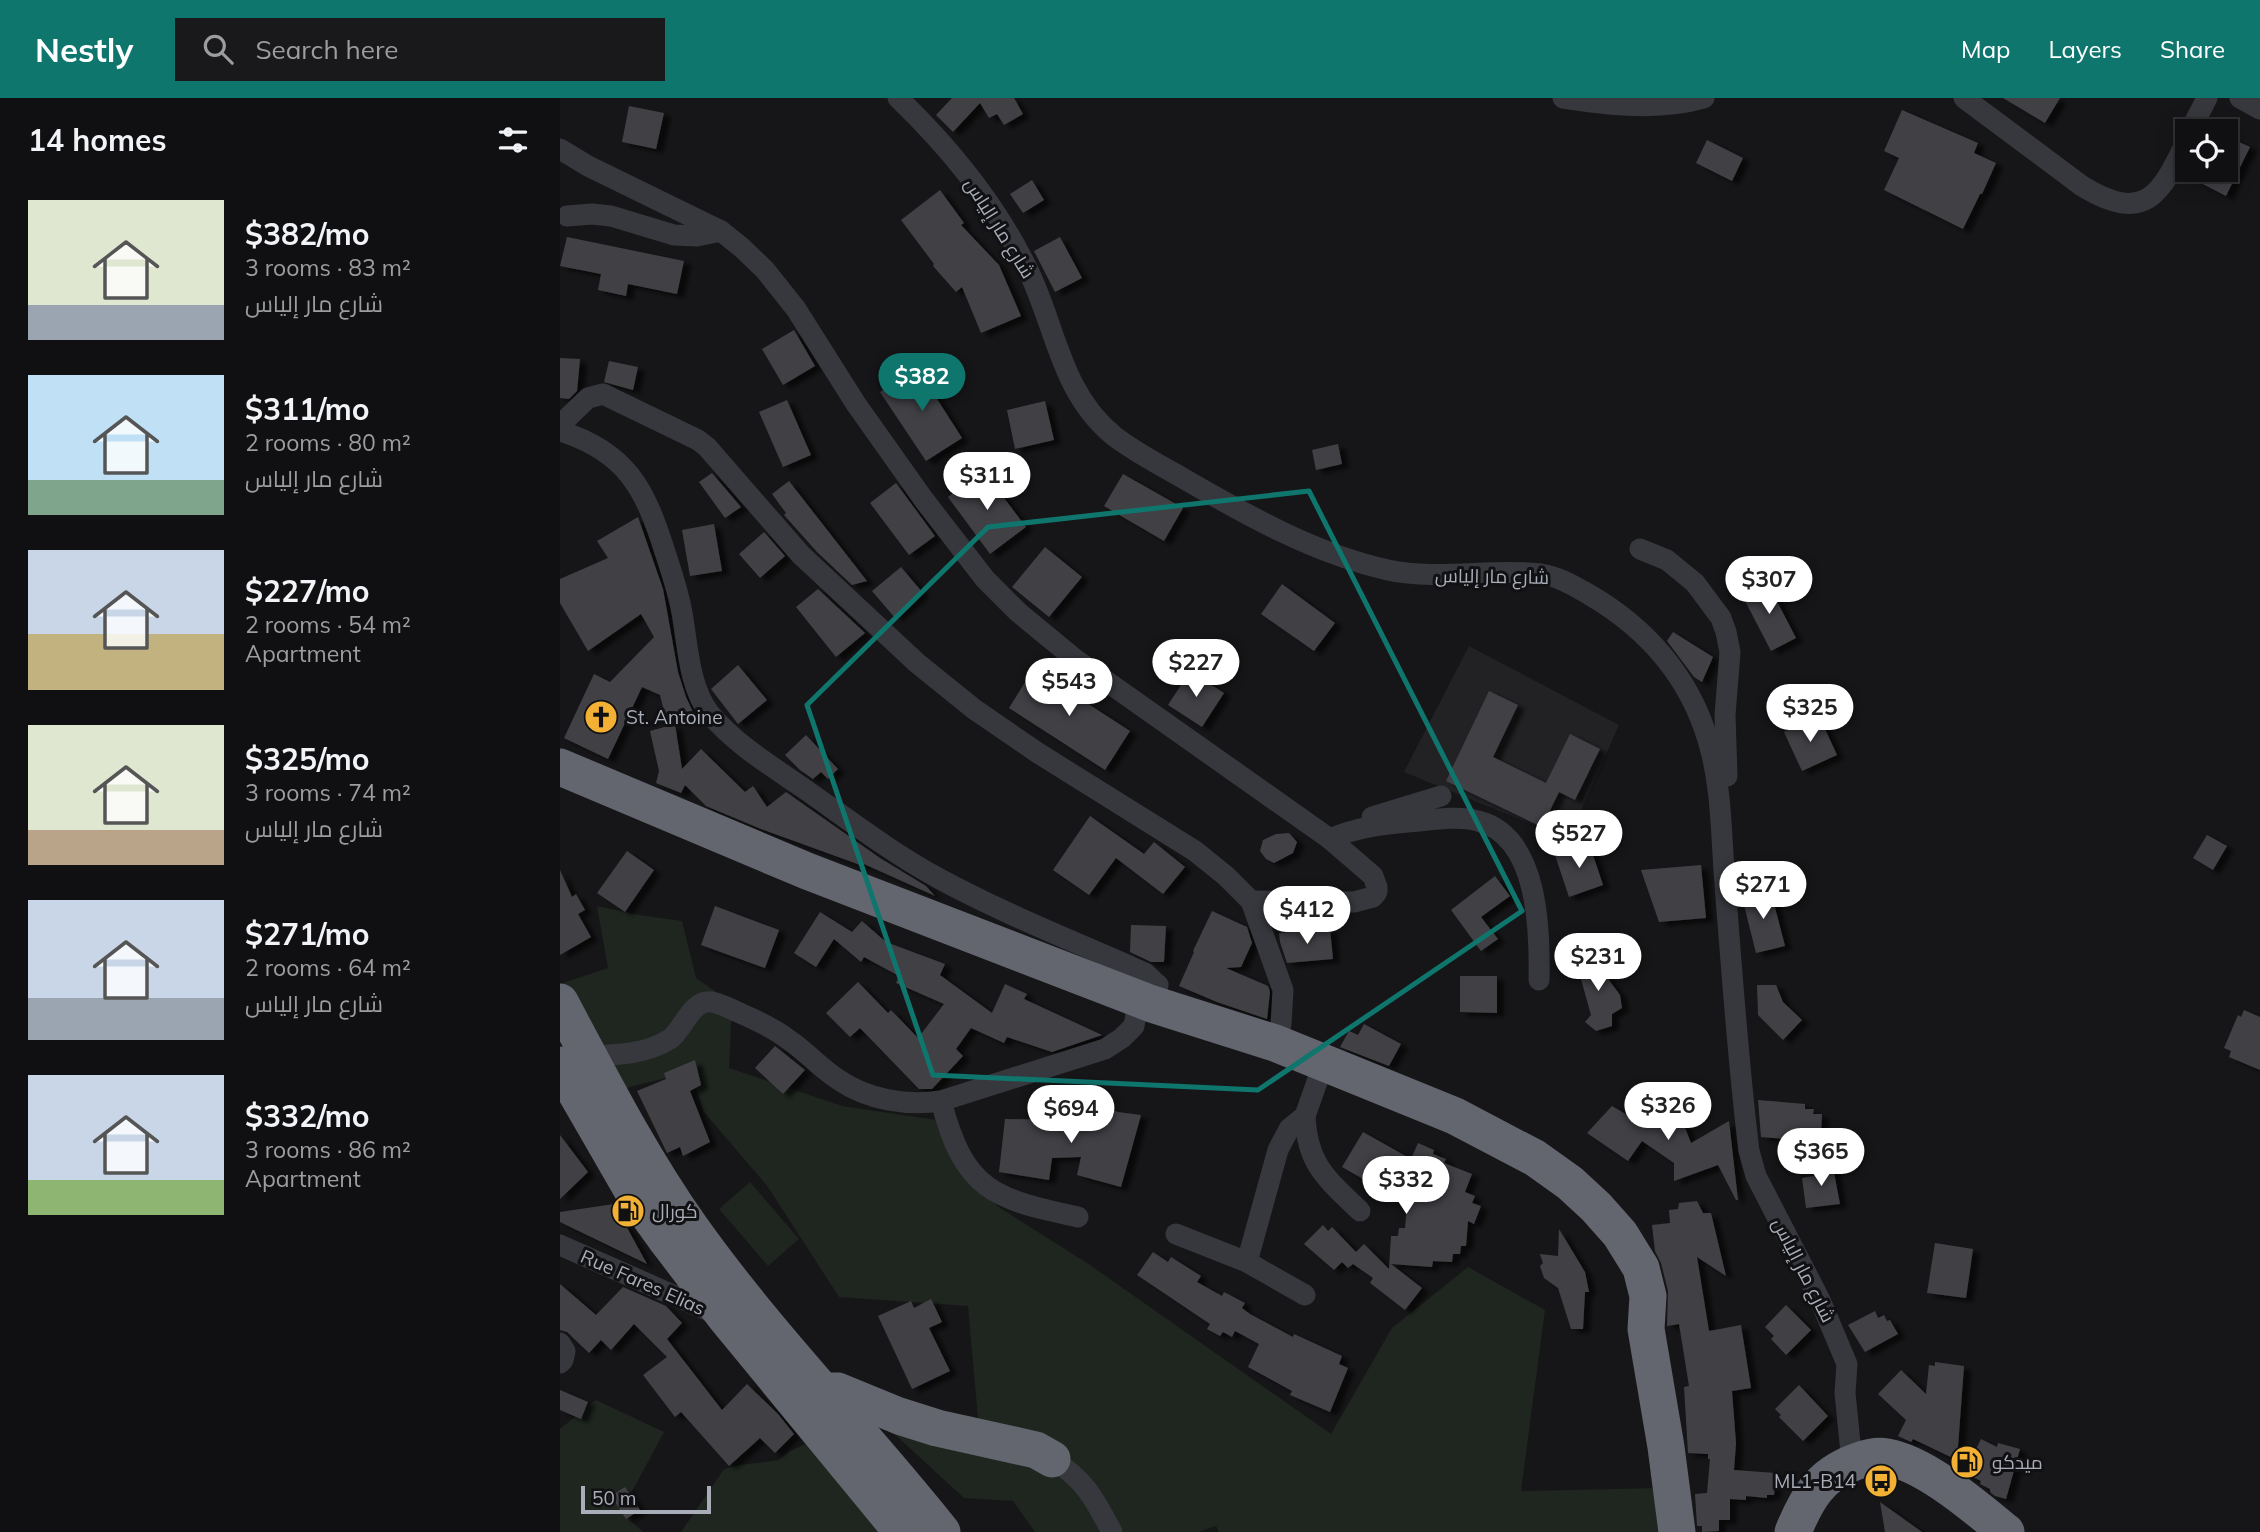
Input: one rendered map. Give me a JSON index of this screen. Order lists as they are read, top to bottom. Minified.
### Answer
{"streets":{"street":["شارع مار إلياس","Rue Fares Elias"]},"places":{"church":["St. Antoine"],"fuel station":["كورال","ميدكو"],"bus stop":["ML1-B14"]},"scale_bar":"50 m","page":{"header":"Nestly","search":"Search here","nav":["Map","Layers","Share"],"heading":"14 homes","list":[{"name":"$382/mo","note":"3 rooms · 83 m² · شارع مار إلياس"},{"name":"$311/mo","note":"2 rooms · 80 m² · شارع مار إلياس"},{"name":"$227/mo","note":"2 rooms · 54 m² · Apartment"},{"name":"$325/mo","note":"3 rooms · 74 m² · شارع مار إلياس"},{"name":"$271/mo","note":"2 rooms · 64 m² · شارع مار إلياس"},{"name":"$332/mo","note":"3 rooms · 86 m² · Apartment"}],"price":["$382","$311","$307","$227","$543","$325","$527","$271","$412","$231","$326","$694","$365","$332"],"scale":"50 m"}}
